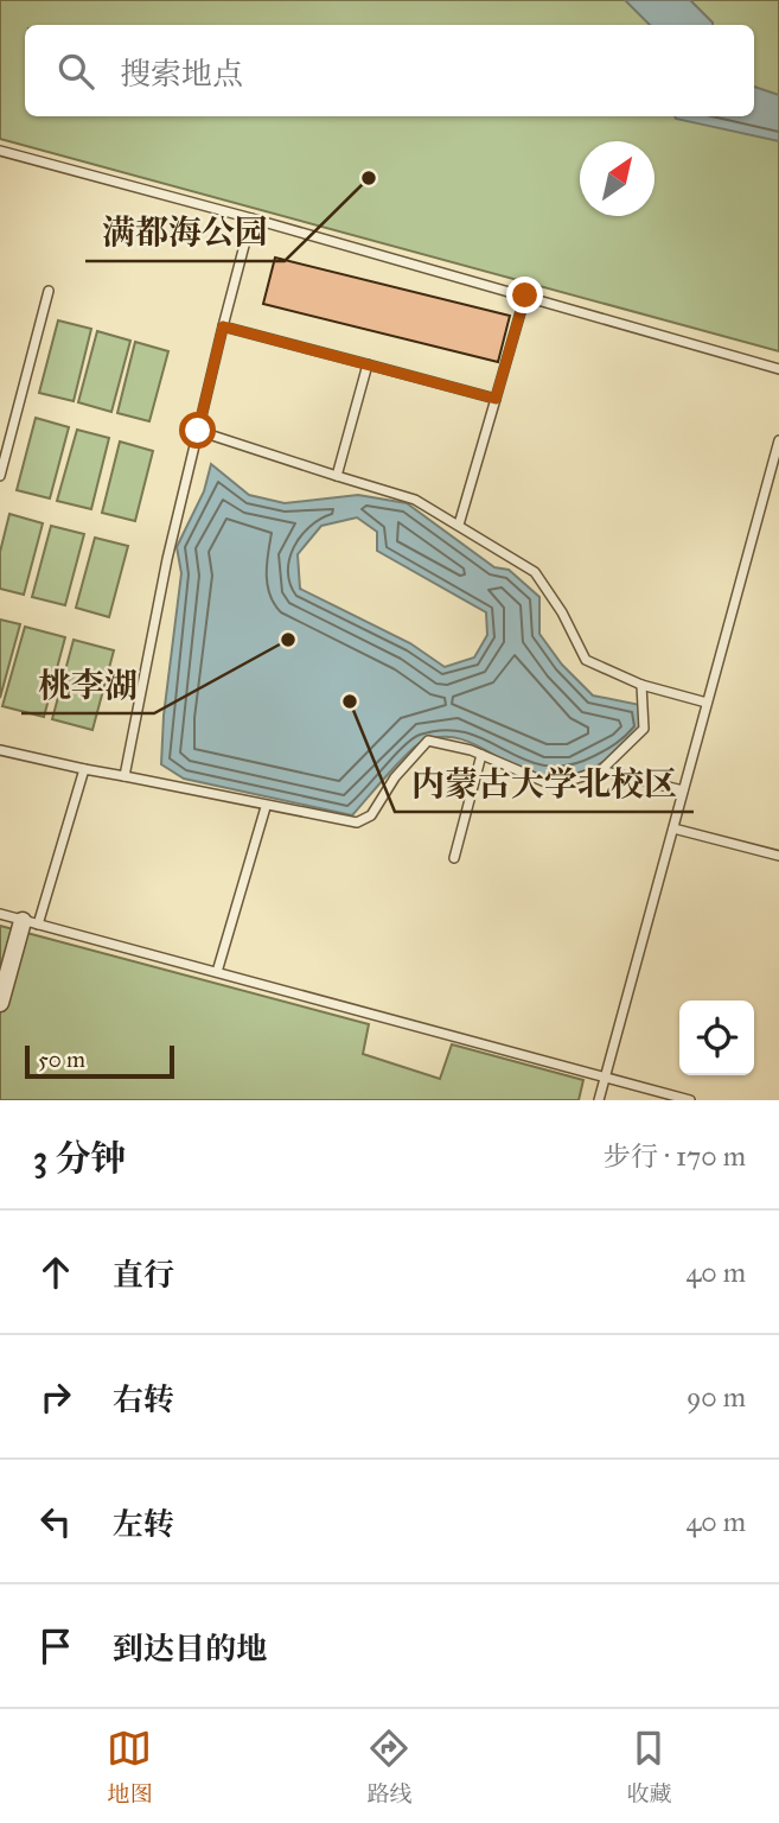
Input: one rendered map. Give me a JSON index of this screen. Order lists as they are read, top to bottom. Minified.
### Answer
{"places":["满都海公园","桃李湖","内蒙古大学北校区"],"scale_bar":"50 m","north":"top right","page":{"search":"搜索地点","scale":"50 m","heading":["3 分钟","步行 · 170 m"],"list":[["直行","40 m"],["右转","90 m"],["左转","40 m"],"到达目的地"],"nav":["地图","路线","收藏"]}}
